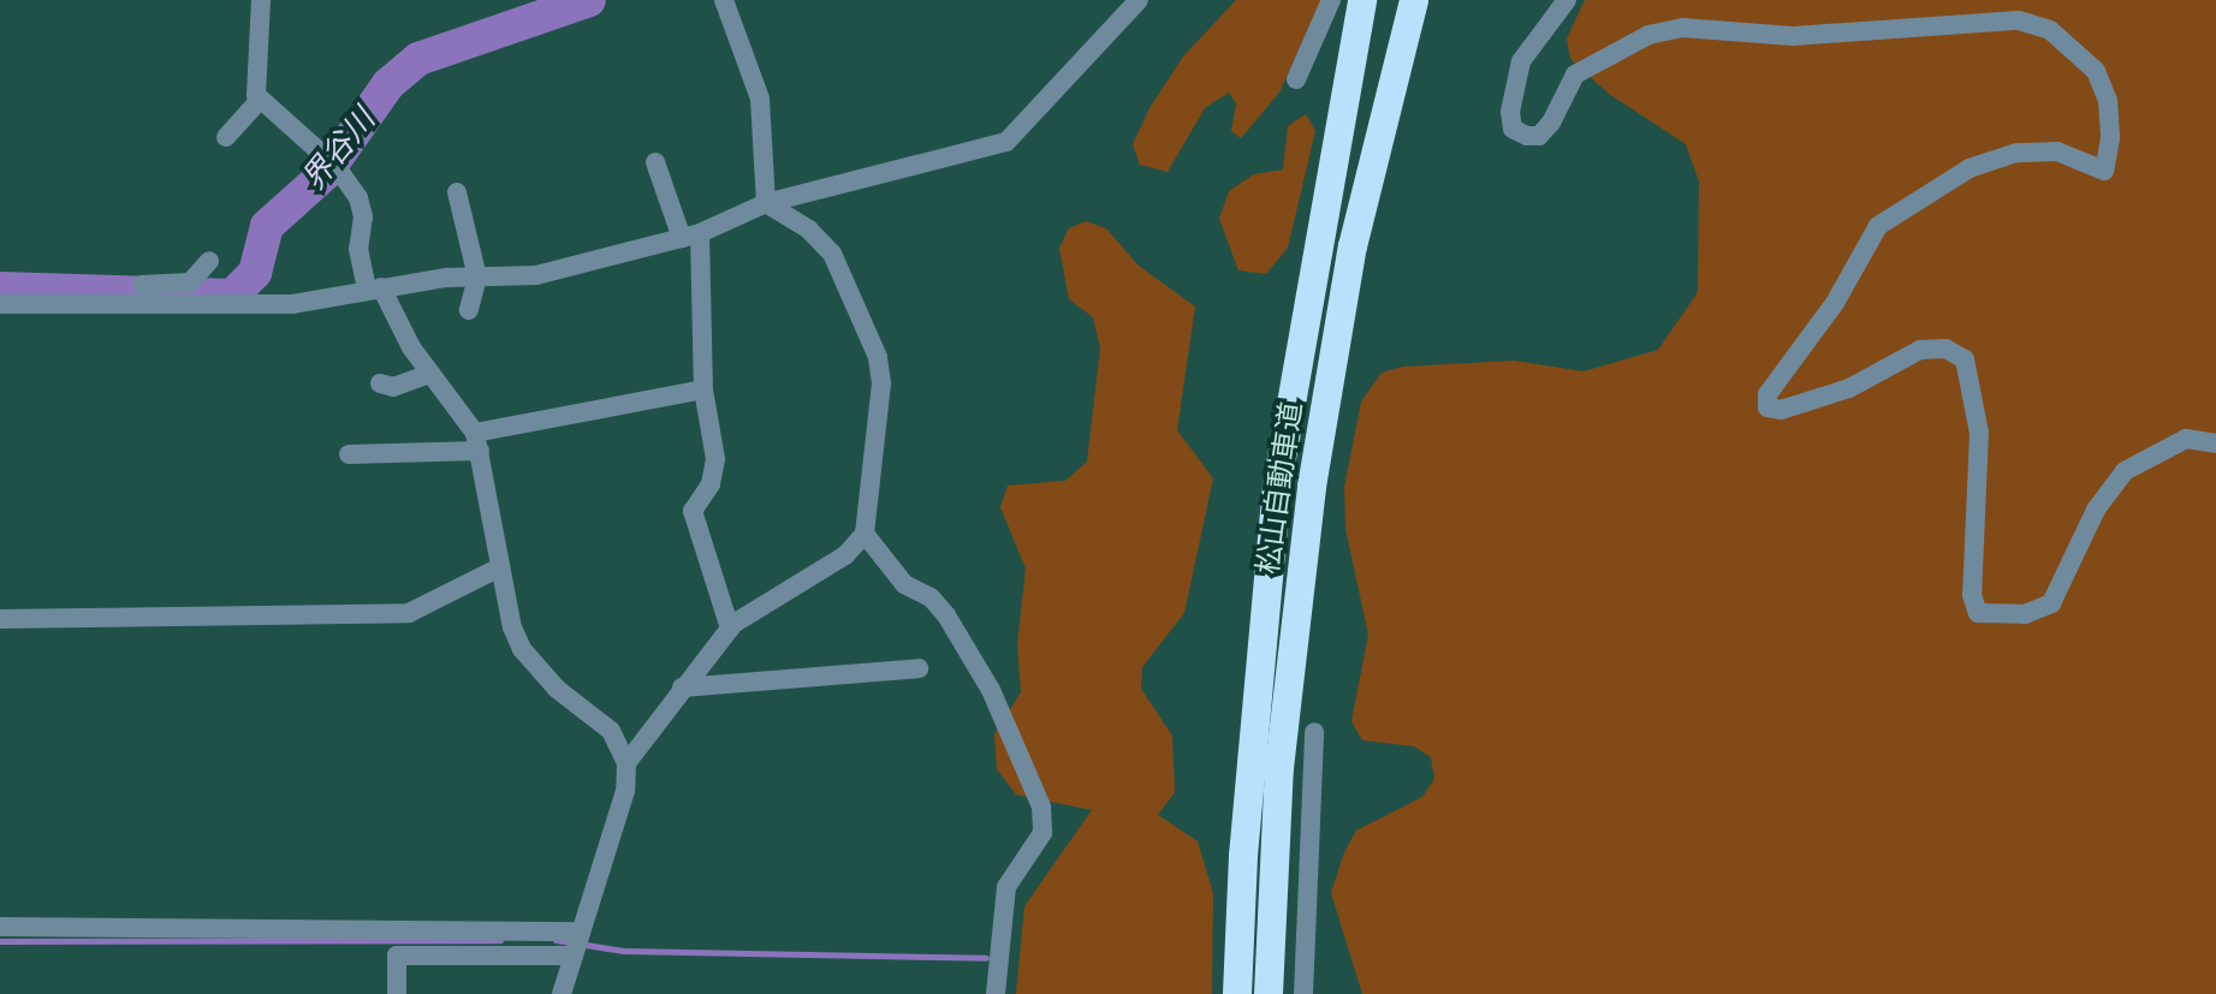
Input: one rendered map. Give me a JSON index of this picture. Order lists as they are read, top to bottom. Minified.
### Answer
{"streets":{"highway":["松山自動車道"]},"water":["界谷川"]}
